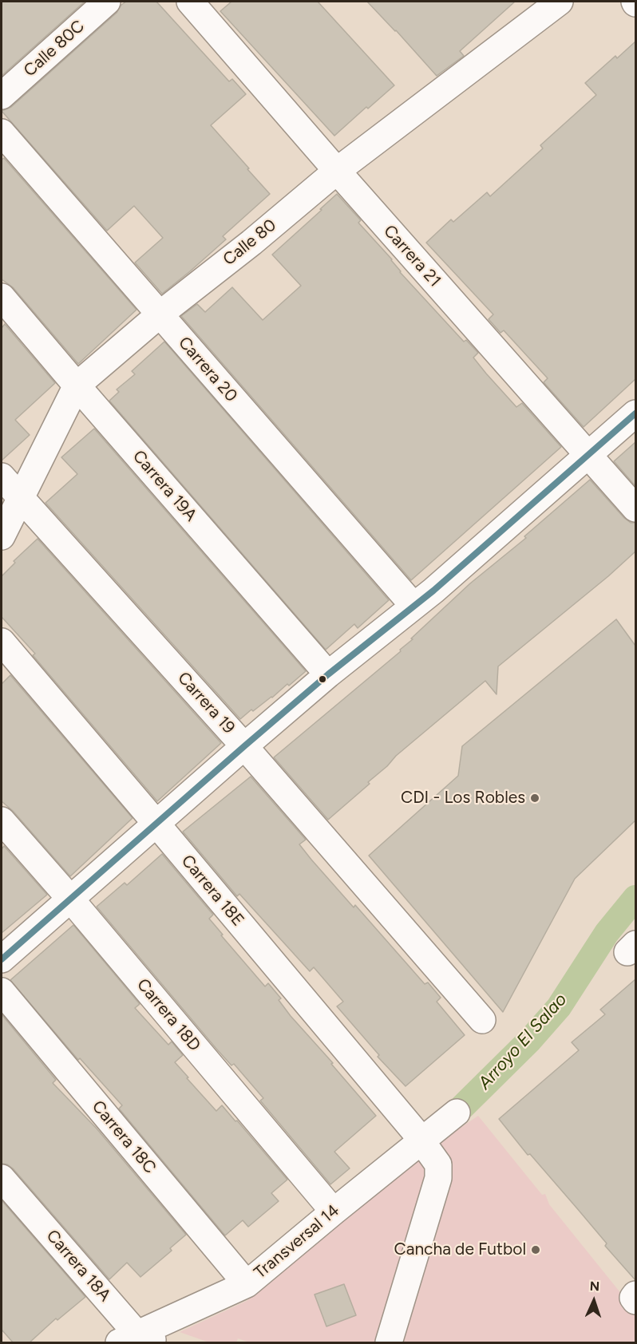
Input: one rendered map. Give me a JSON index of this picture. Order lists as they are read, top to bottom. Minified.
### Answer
{"streets":{"street":["Calle 80C","Calle 80","Carrera 21","Carrera 20","Carrera 19A","Carrera 19","Carrera 18E","Carrera 18D","Carrera 18C","Transversal 14","Carrera 18A"]},"crossings":[["Calle 80","Carrera 21"],["Calle 80","Carrera 20"],["Calle 80","Carrera 19A"],["Calle 80","Carrera 19"],["Carrera 18E","Transversal 14"],["Carrera 18D","Transversal 14"],["Carrera 18C","Transversal 14"],["Transversal 14","Carrera 18A"]],"water":["Arroyo El Salao"],"places":["CDI - Los Robles","Cancha de Futbol"],"north":"top"}
